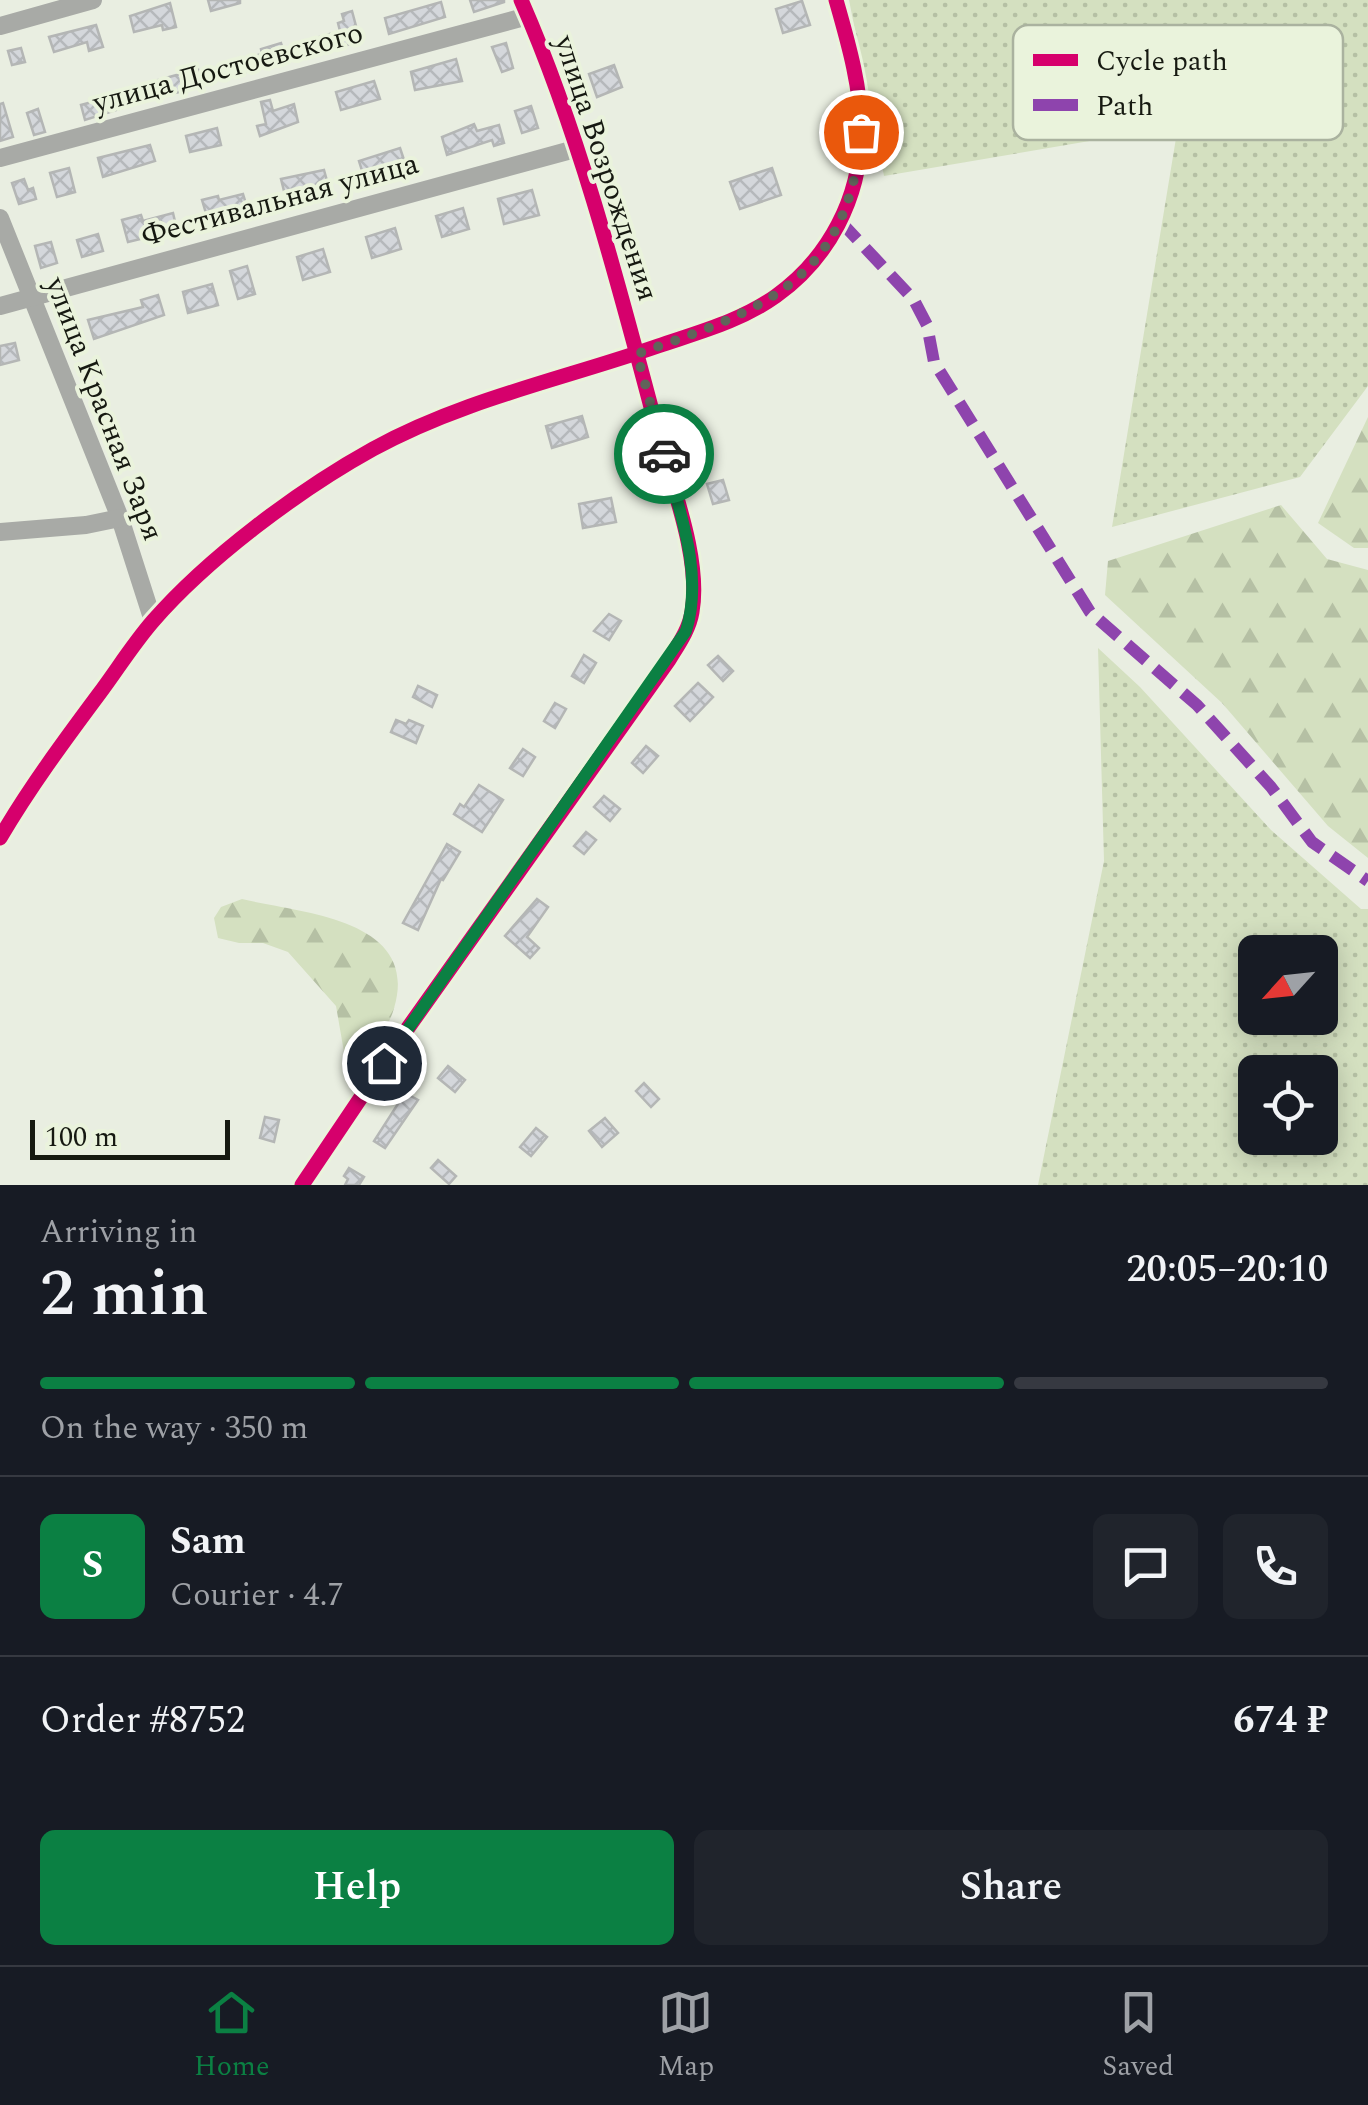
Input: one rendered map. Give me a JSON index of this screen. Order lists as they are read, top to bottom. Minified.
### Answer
{"streets":{"street":["улица Достоевского","улица Возрождения","Фестивальная улица","улица Красная Заря"]},"crossings":[["улица Достоевского","улица Возрождения"],["улица Возрождения","Фестивальная улица"],["Фестивальная улица","улица Красная Заря"]],"legend":["Cycle path","Path"],"scale_bar":"100 m","north":"bottom left","page":{"scale":"100 m","heading":["2 min","Arriving in","20:05–20:10"],"panel":["Sam","Courier · 4.7","Order #8752","674 ₽"],"bar":"On the way · 350 m","round":"S","buttons":["Help","Share"],"tabs":["Home","Map","Saved"]}}
